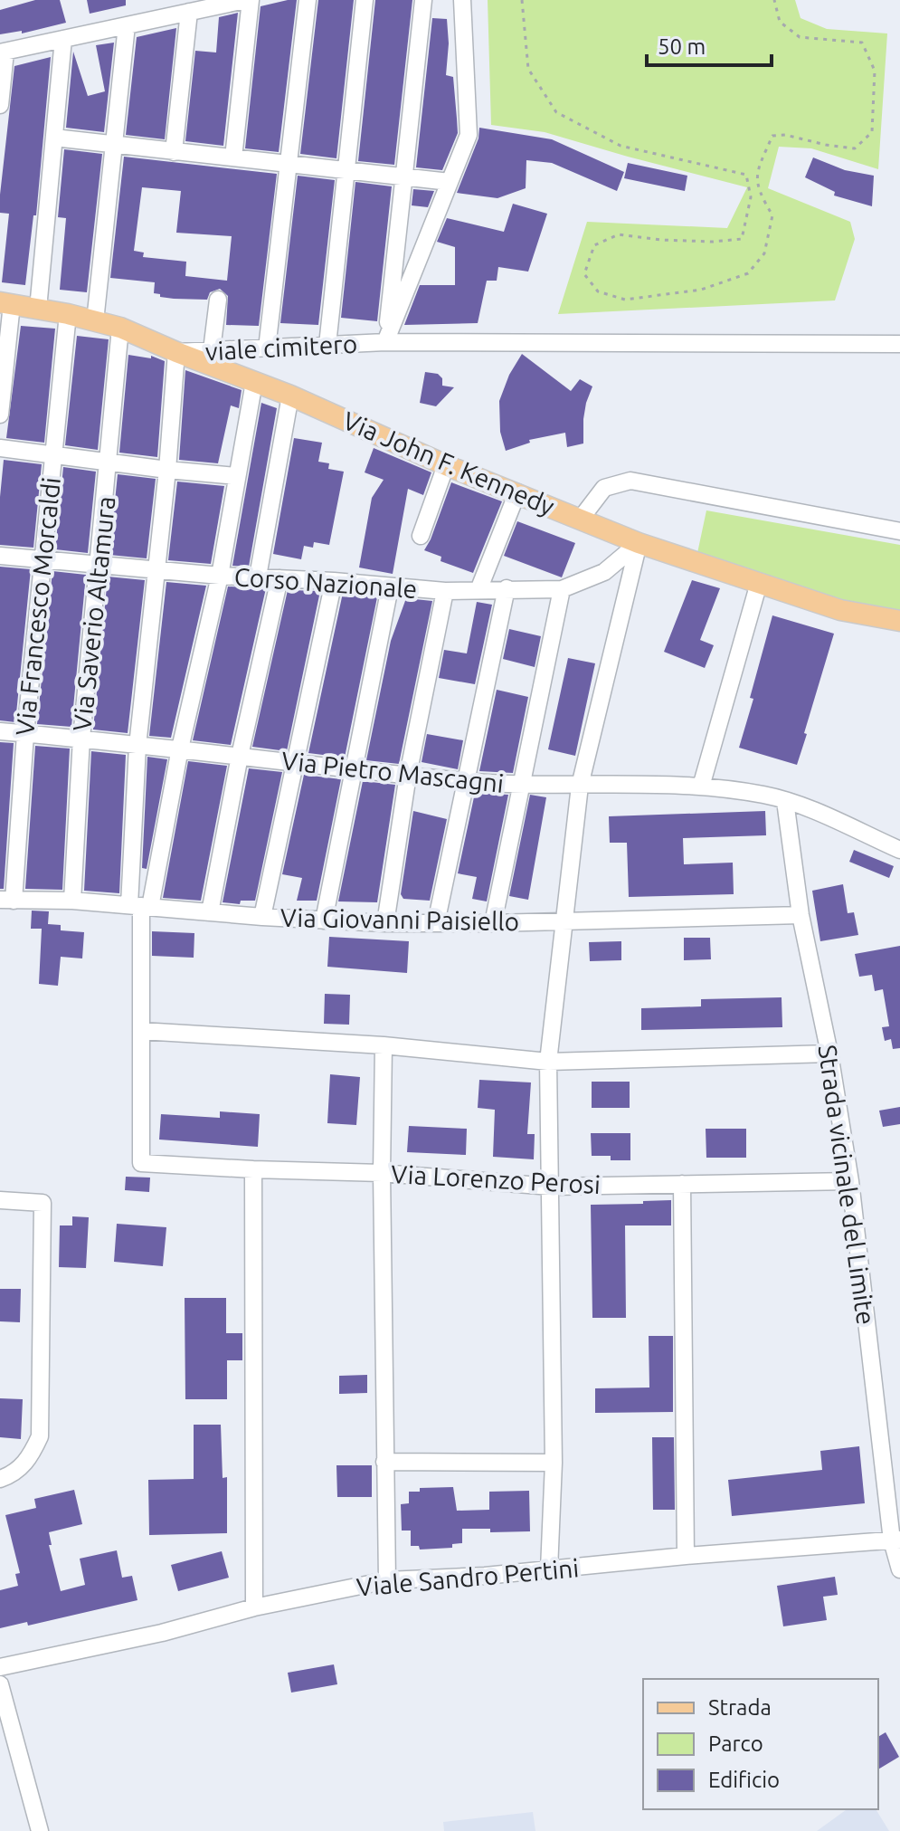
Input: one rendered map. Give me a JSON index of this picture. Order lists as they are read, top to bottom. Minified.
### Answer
{"streets":{"main road":["Via John F. Kennedy"],"street":["viale cimitero","Corso Nazionale","Via Francesco Morcaldi","Via Saverio Altamura","Via Pietro Mascagni","Via Giovanni Paisiello","Via Lorenzo Perosi","Strada vicinale del Limite","Viale Sandro Pertini"]},"crossings":[["viale cimitero","Via John F. Kennedy"],["Via John F. Kennedy","Corso Nazionale"],["Via John F. Kennedy","Via Francesco Morcaldi"],["Via John F. Kennedy","Via Saverio Altamura"],["Corso Nazionale","Via Francesco Morcaldi"],["Corso Nazionale","Via Saverio Altamura"],["Via Francesco Morcaldi","Via Pietro Mascagni"],["Via Francesco Morcaldi","Via Giovanni Paisiello"],["Via Saverio Altamura","Via Pietro Mascagni"],["Via Saverio Altamura","Via Giovanni Paisiello"],["Via Pietro Mascagni","Strada vicinale del Limite"],["Via Giovanni Paisiello","Strada vicinale del Limite"],["Via Lorenzo Perosi","Strada vicinale del Limite"],["Strada vicinale del Limite","Viale Sandro Pertini"]],"legend":["Strada","Parco","Edificio"],"scale_bar":"50 m"}
